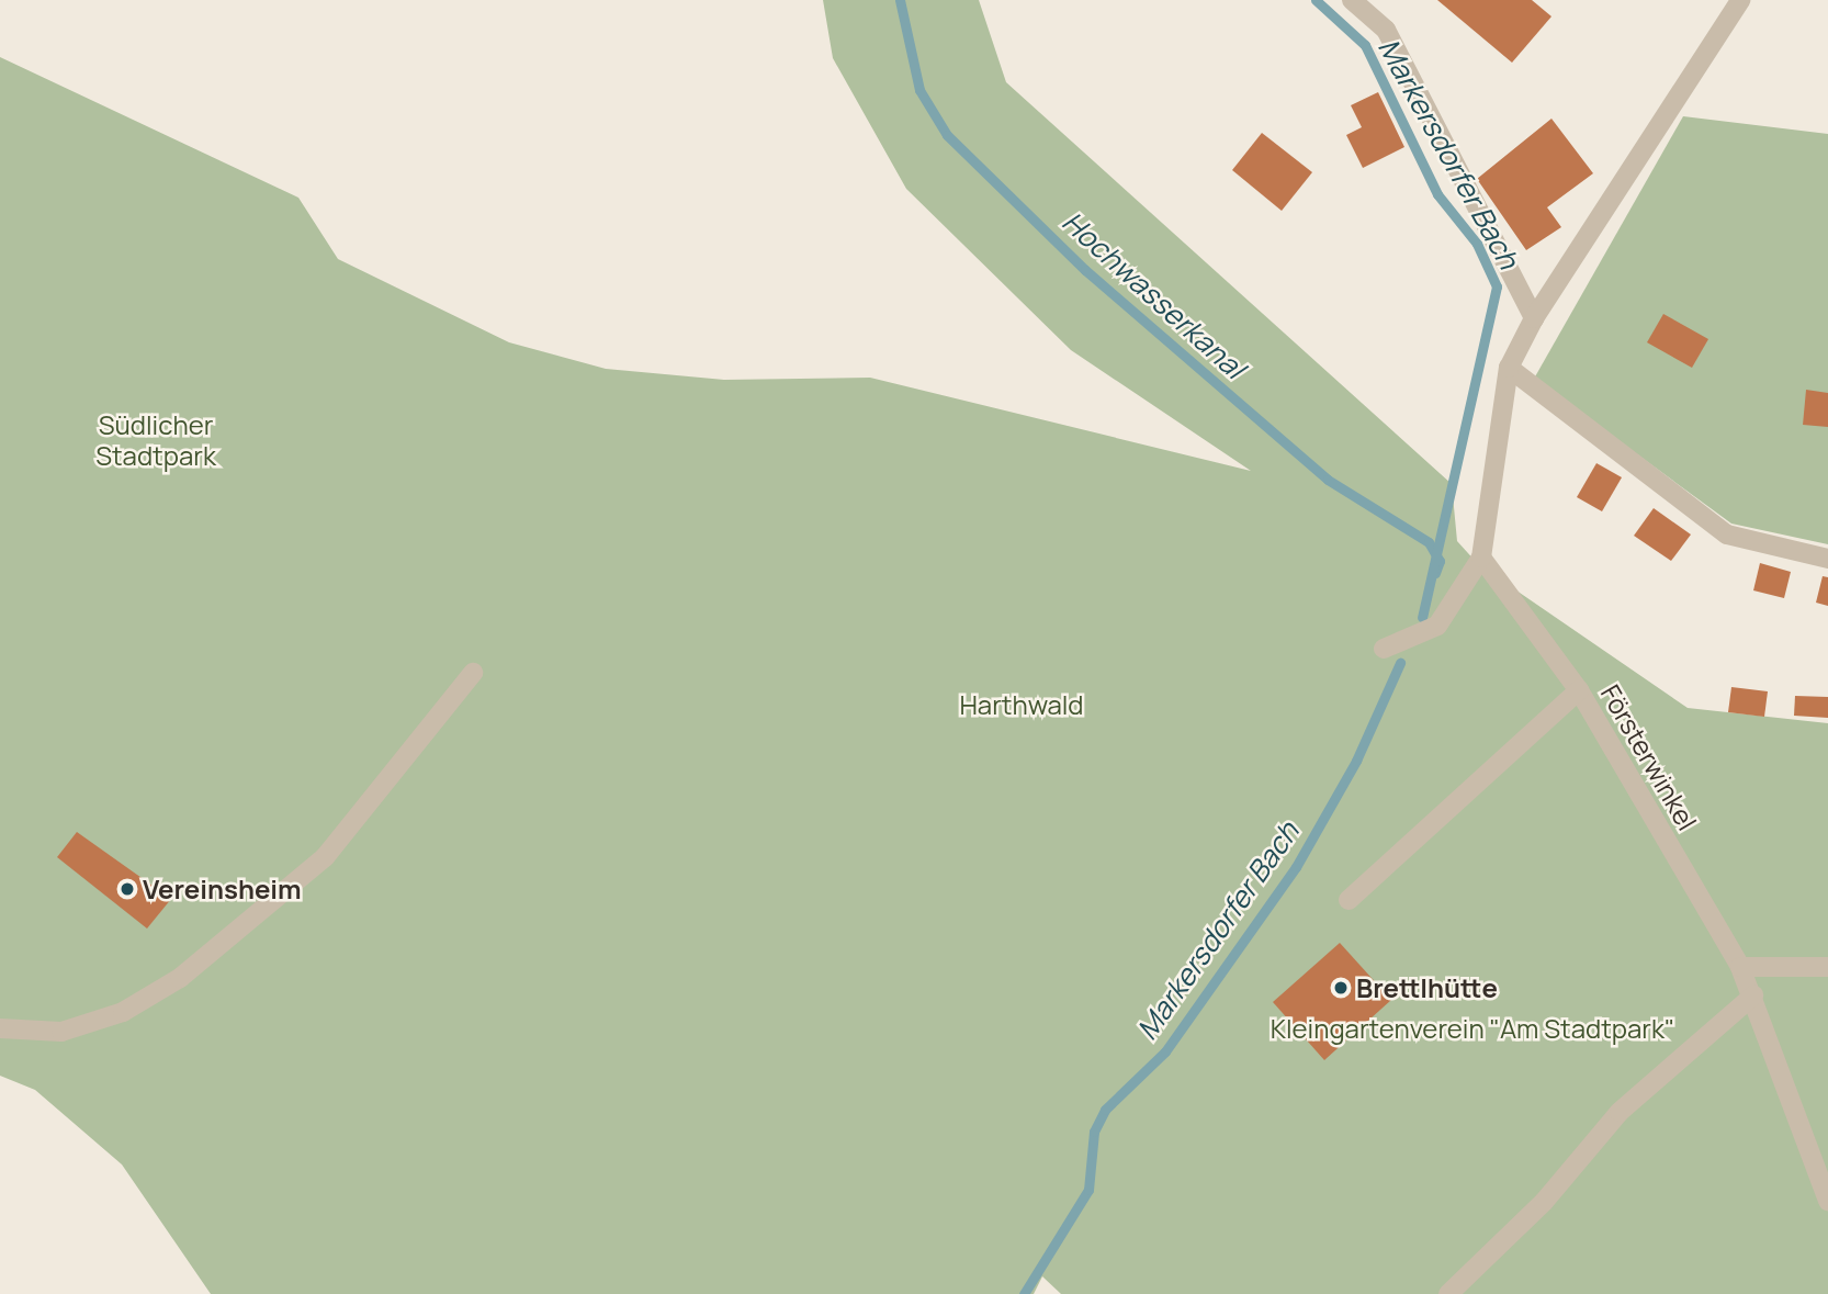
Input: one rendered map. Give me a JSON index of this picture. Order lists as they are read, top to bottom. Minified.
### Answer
{"streets":{"street":["Försterwinkel"]},"water":["Markersdorfer Bach","Hochwasserkanal"],"parks":["Südlicher Stadtpark","Harthwald","Kleingartenverein \"Am Stadtpark\""],"places":["Vereinsheim","Brettlhütte"]}
